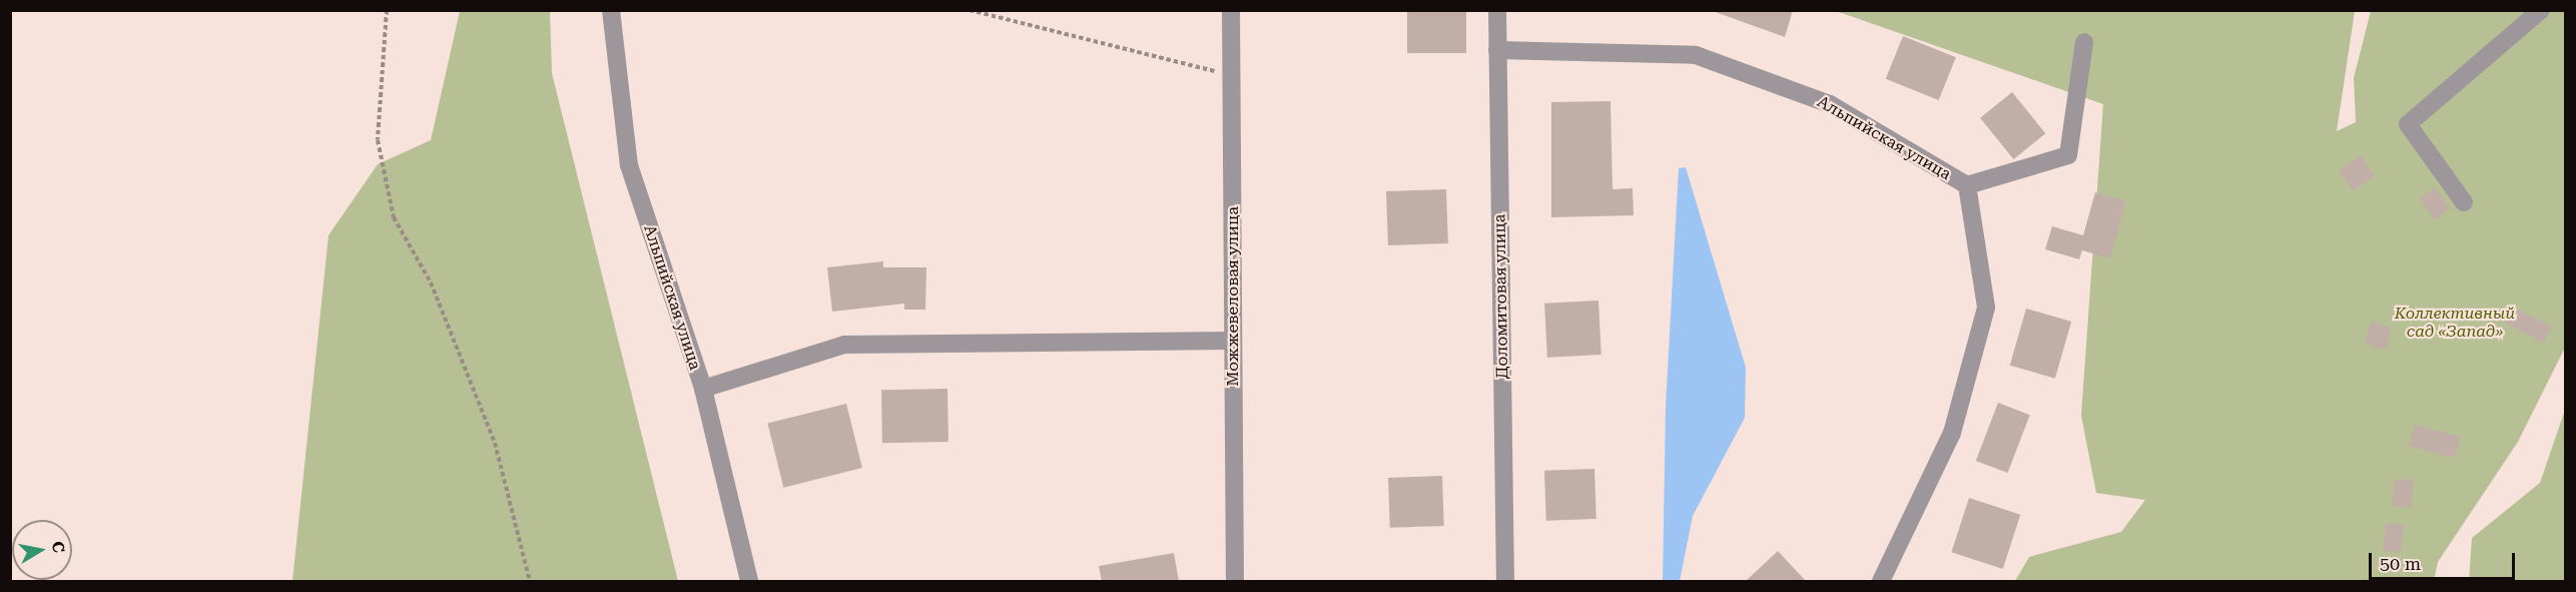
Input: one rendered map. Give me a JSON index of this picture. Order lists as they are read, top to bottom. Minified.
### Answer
{"streets":{"street":["Альпийская улица","Можжевеловая улица","Доломитовая улица"]},"crossings":[["Альпийская улица","Доломитовая улица"]],"parks":["Коллективный сад «Запад»"],"scale_bar":"50 m","north":"right"}
